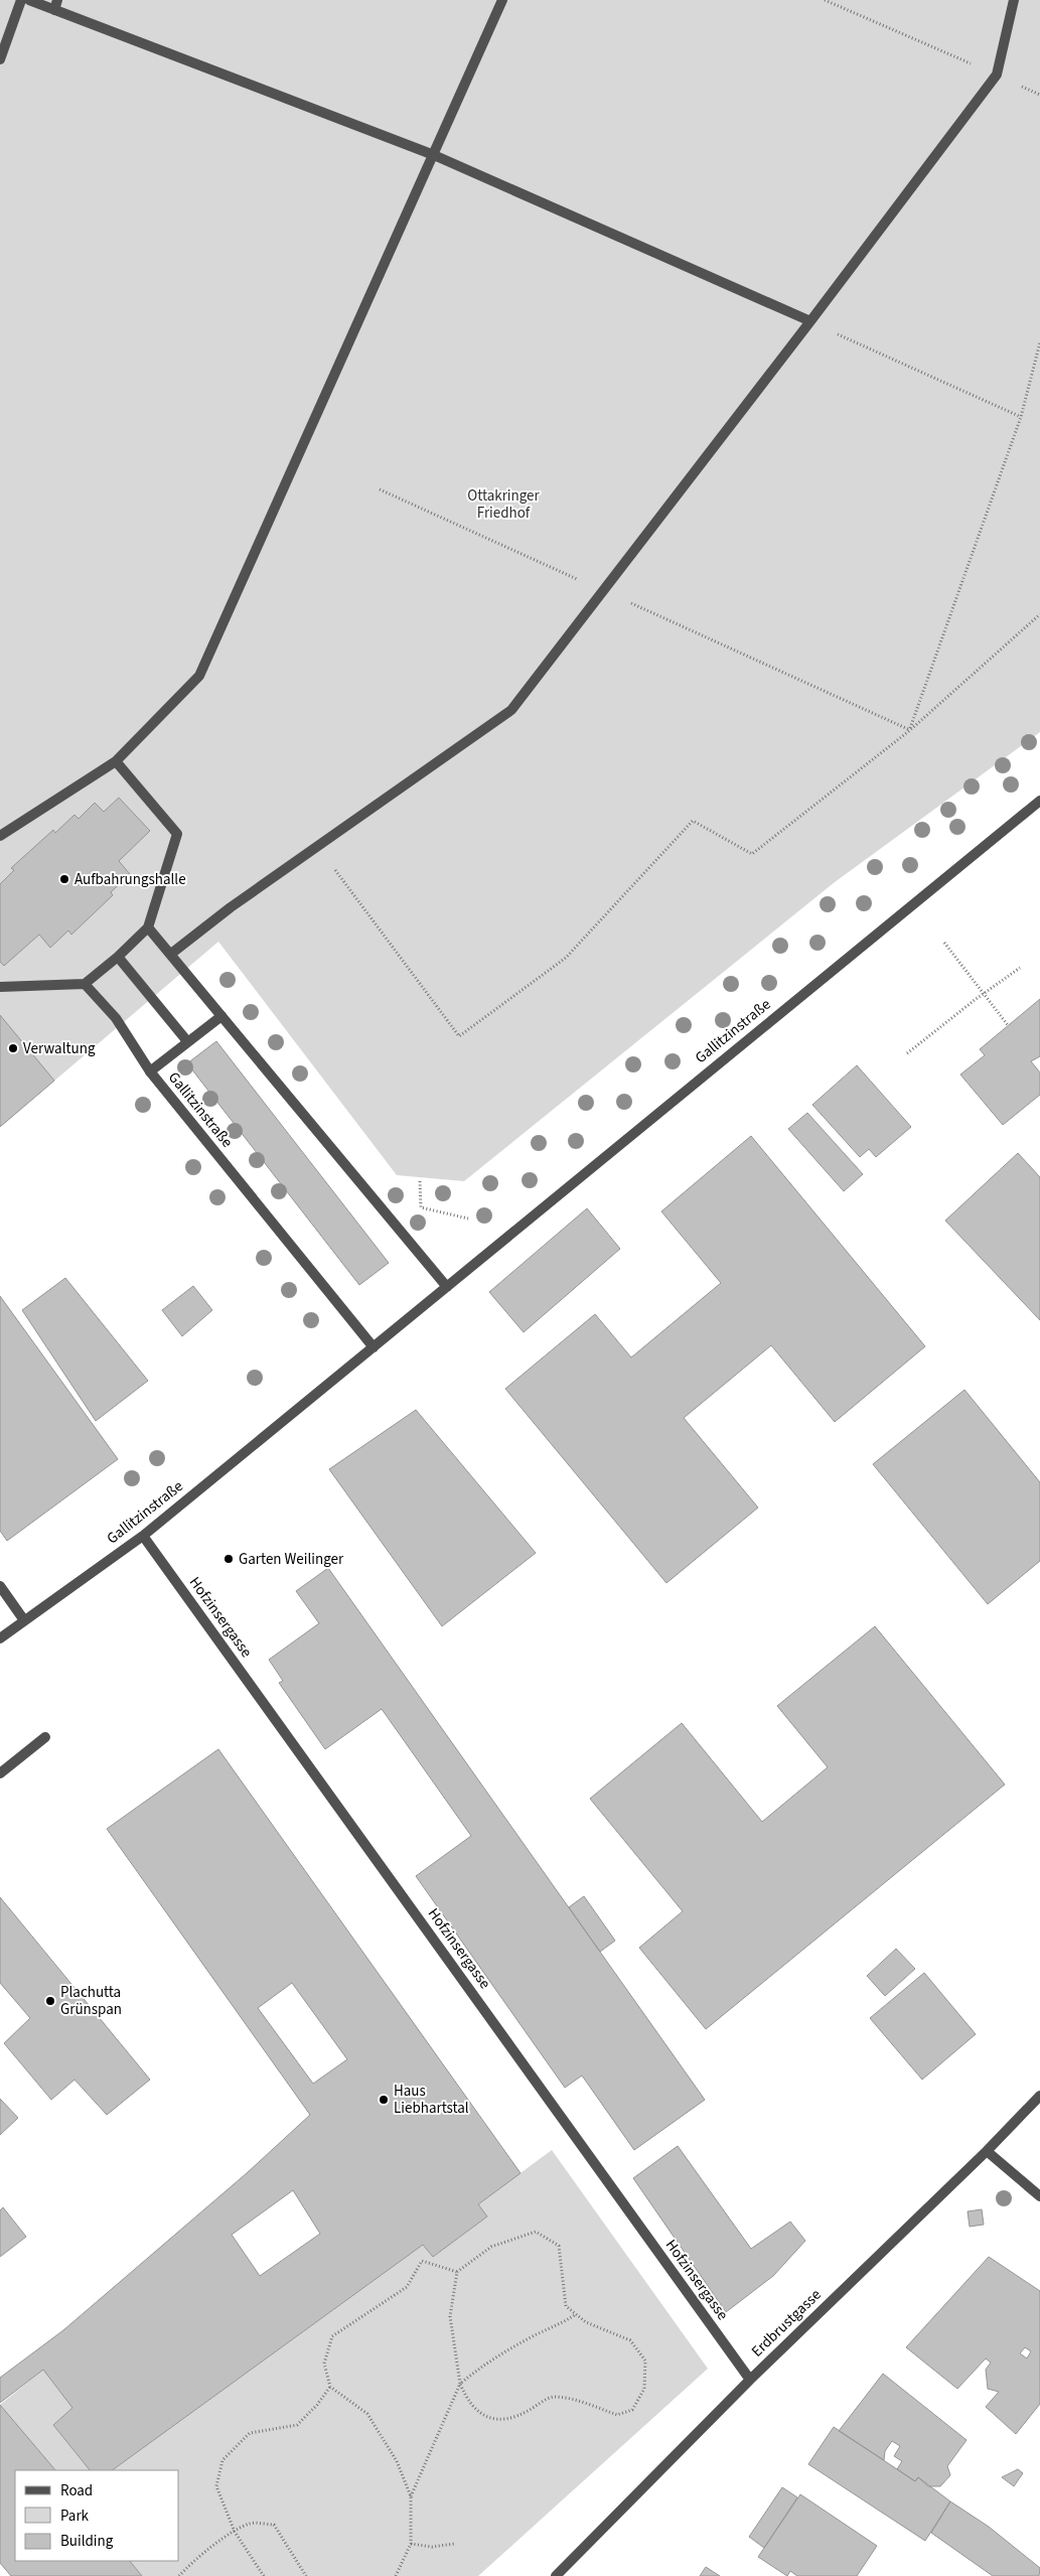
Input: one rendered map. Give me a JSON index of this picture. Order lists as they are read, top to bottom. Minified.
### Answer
{"streets":{"street":["Gallitzinstraße","Hofzinsergasse","Erdbrustgasse"]},"crossings":[["Gallitzinstraße","Hofzinsergasse"],["Hofzinsergasse","Erdbrustgasse"]],"parks":["Ottakringer Friedhof"],"places":["Aufbahrungshalle","Verwaltung","Garten Weilinger","Plachutta Grünspan","Haus Liebhartstal"],"legend":["Road","Park","Building"]}
